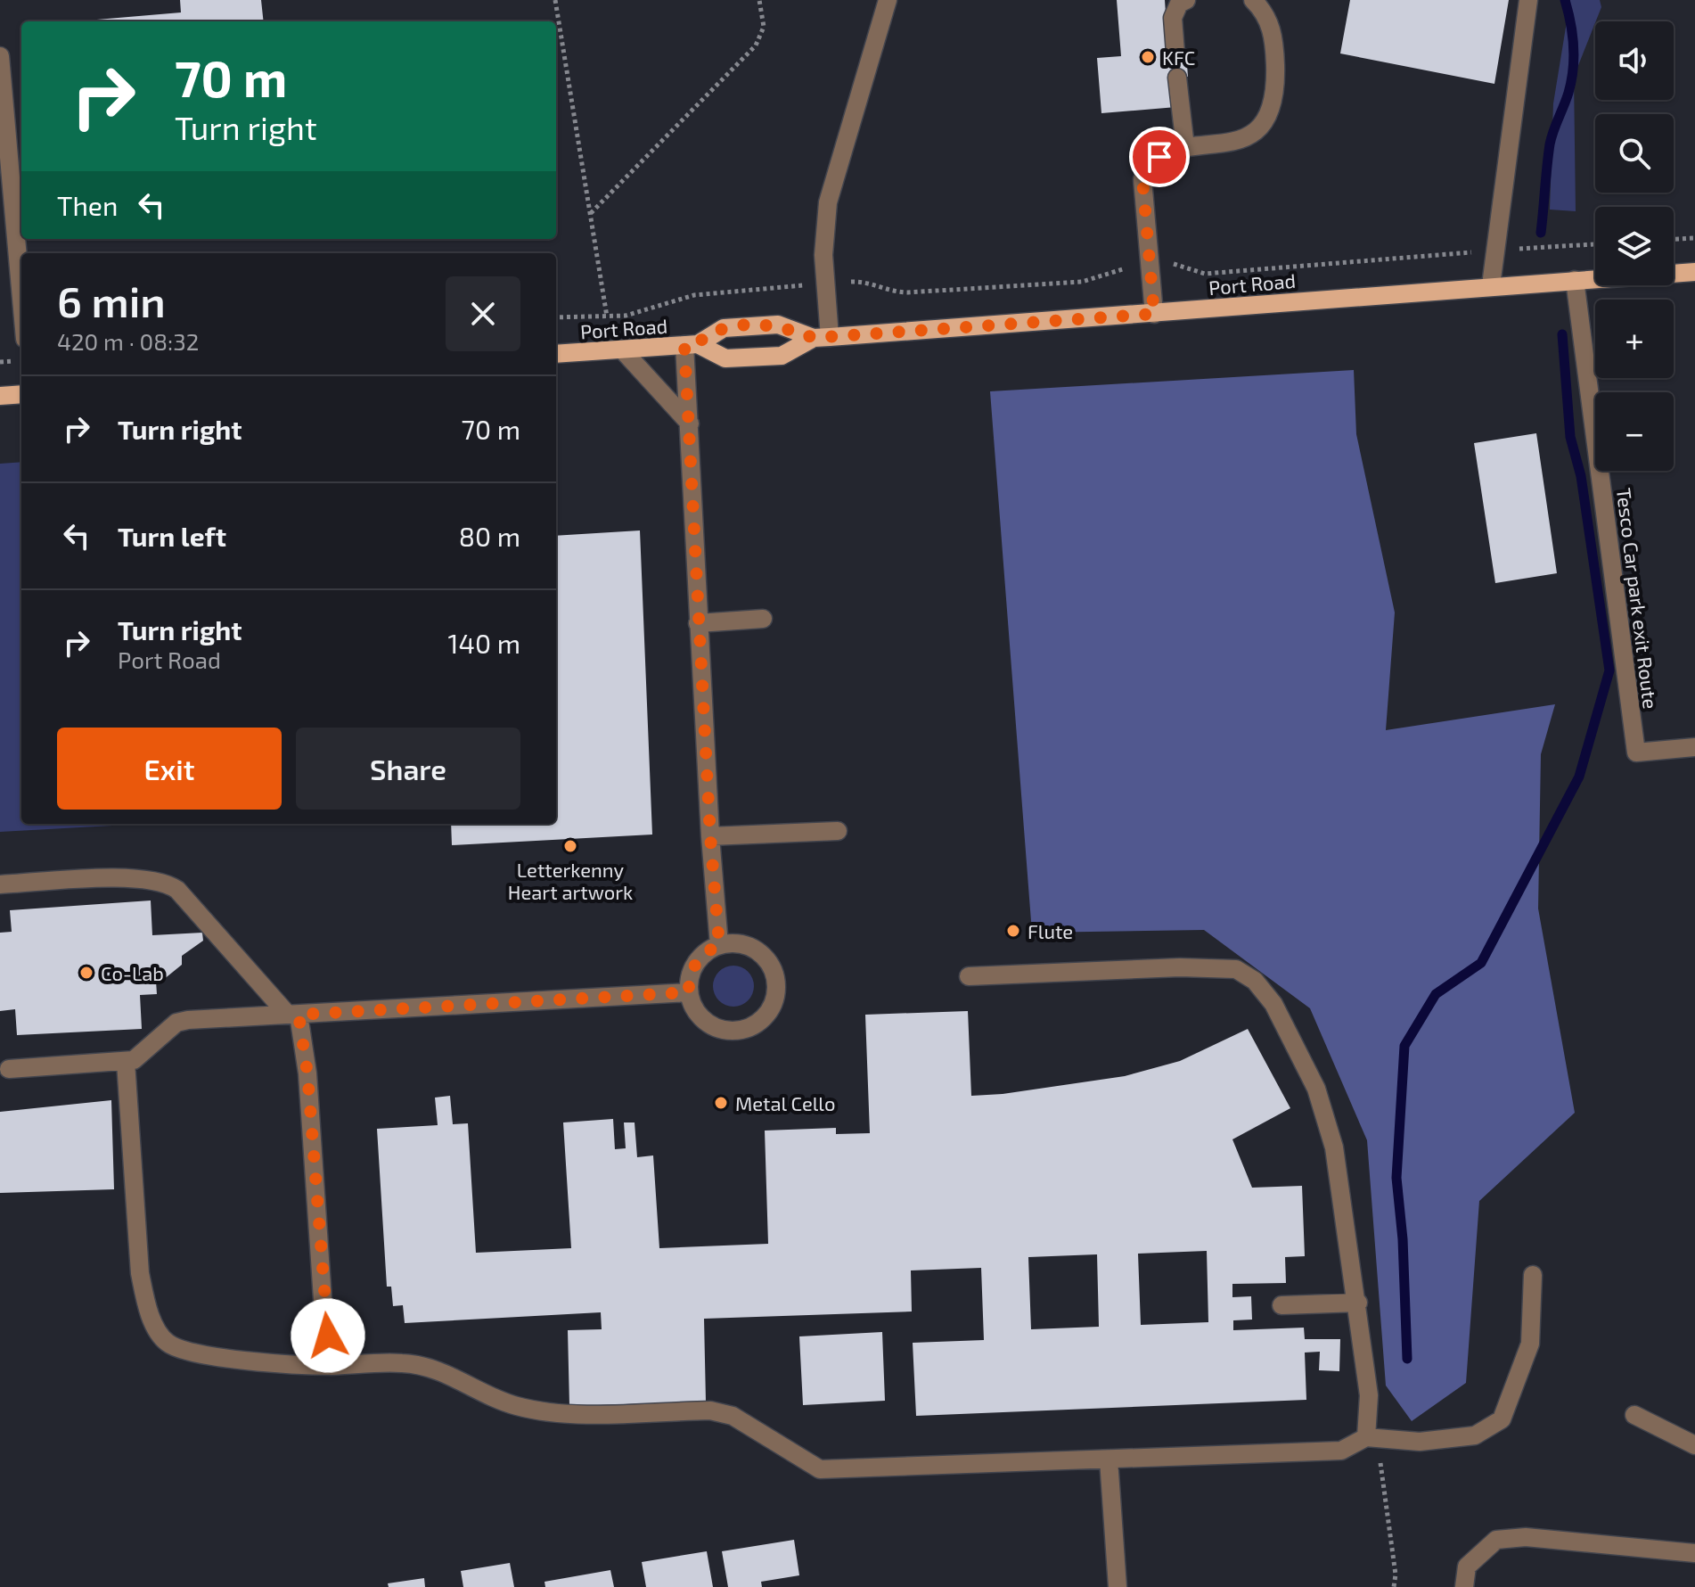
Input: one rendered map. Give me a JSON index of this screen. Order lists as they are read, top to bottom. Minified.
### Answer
{"streets":{"main road":["Port Road"],"street":["Tesco Car park exit Route"]},"crossings":[["Port Road","Tesco Car park exit Route"]],"places":["KFC","Letterkenny Heart artwork","Flute","Co-Lab","Metal Cello"],"page":{"map_buttons":["+","−"],"turn":["70 m","Turn right"],"then":"Then","heading":["6 min","420 m · 08:32"],"list":[{"name":"Turn right","value":"70 m"},{"name":"Turn left","value":"80 m"},{"name":"Turn right","note":"Port Road","value":"140 m"}],"buttons":["Exit","Share"]}}
